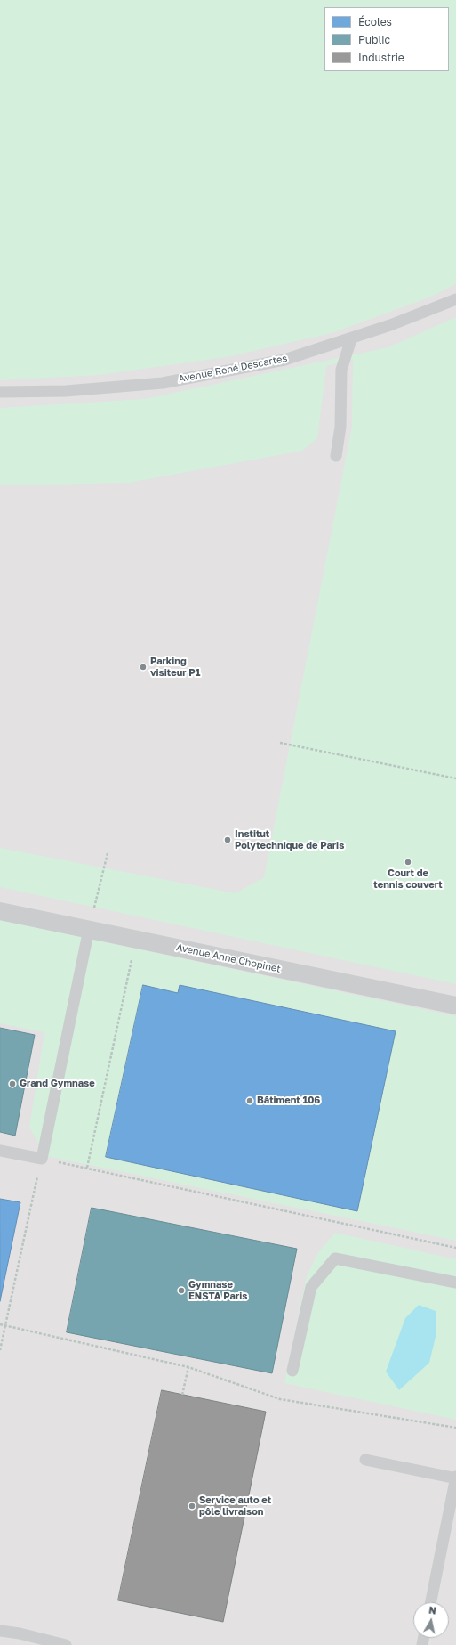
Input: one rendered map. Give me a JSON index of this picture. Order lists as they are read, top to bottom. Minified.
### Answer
{"streets":{"street":["Avenue Anne Chopinet"],"lane":["Avenue René Descartes"]},"places":["Parking visiteur P1","Institut Polytechnique de Paris","Court de tennis couvert","Grand Gymnase","Bâtiment 106","Gymnase ENSTA Paris","Service auto et pôle livraison"],"legend":["Écoles","Public","Industrie"],"north":"top"}
